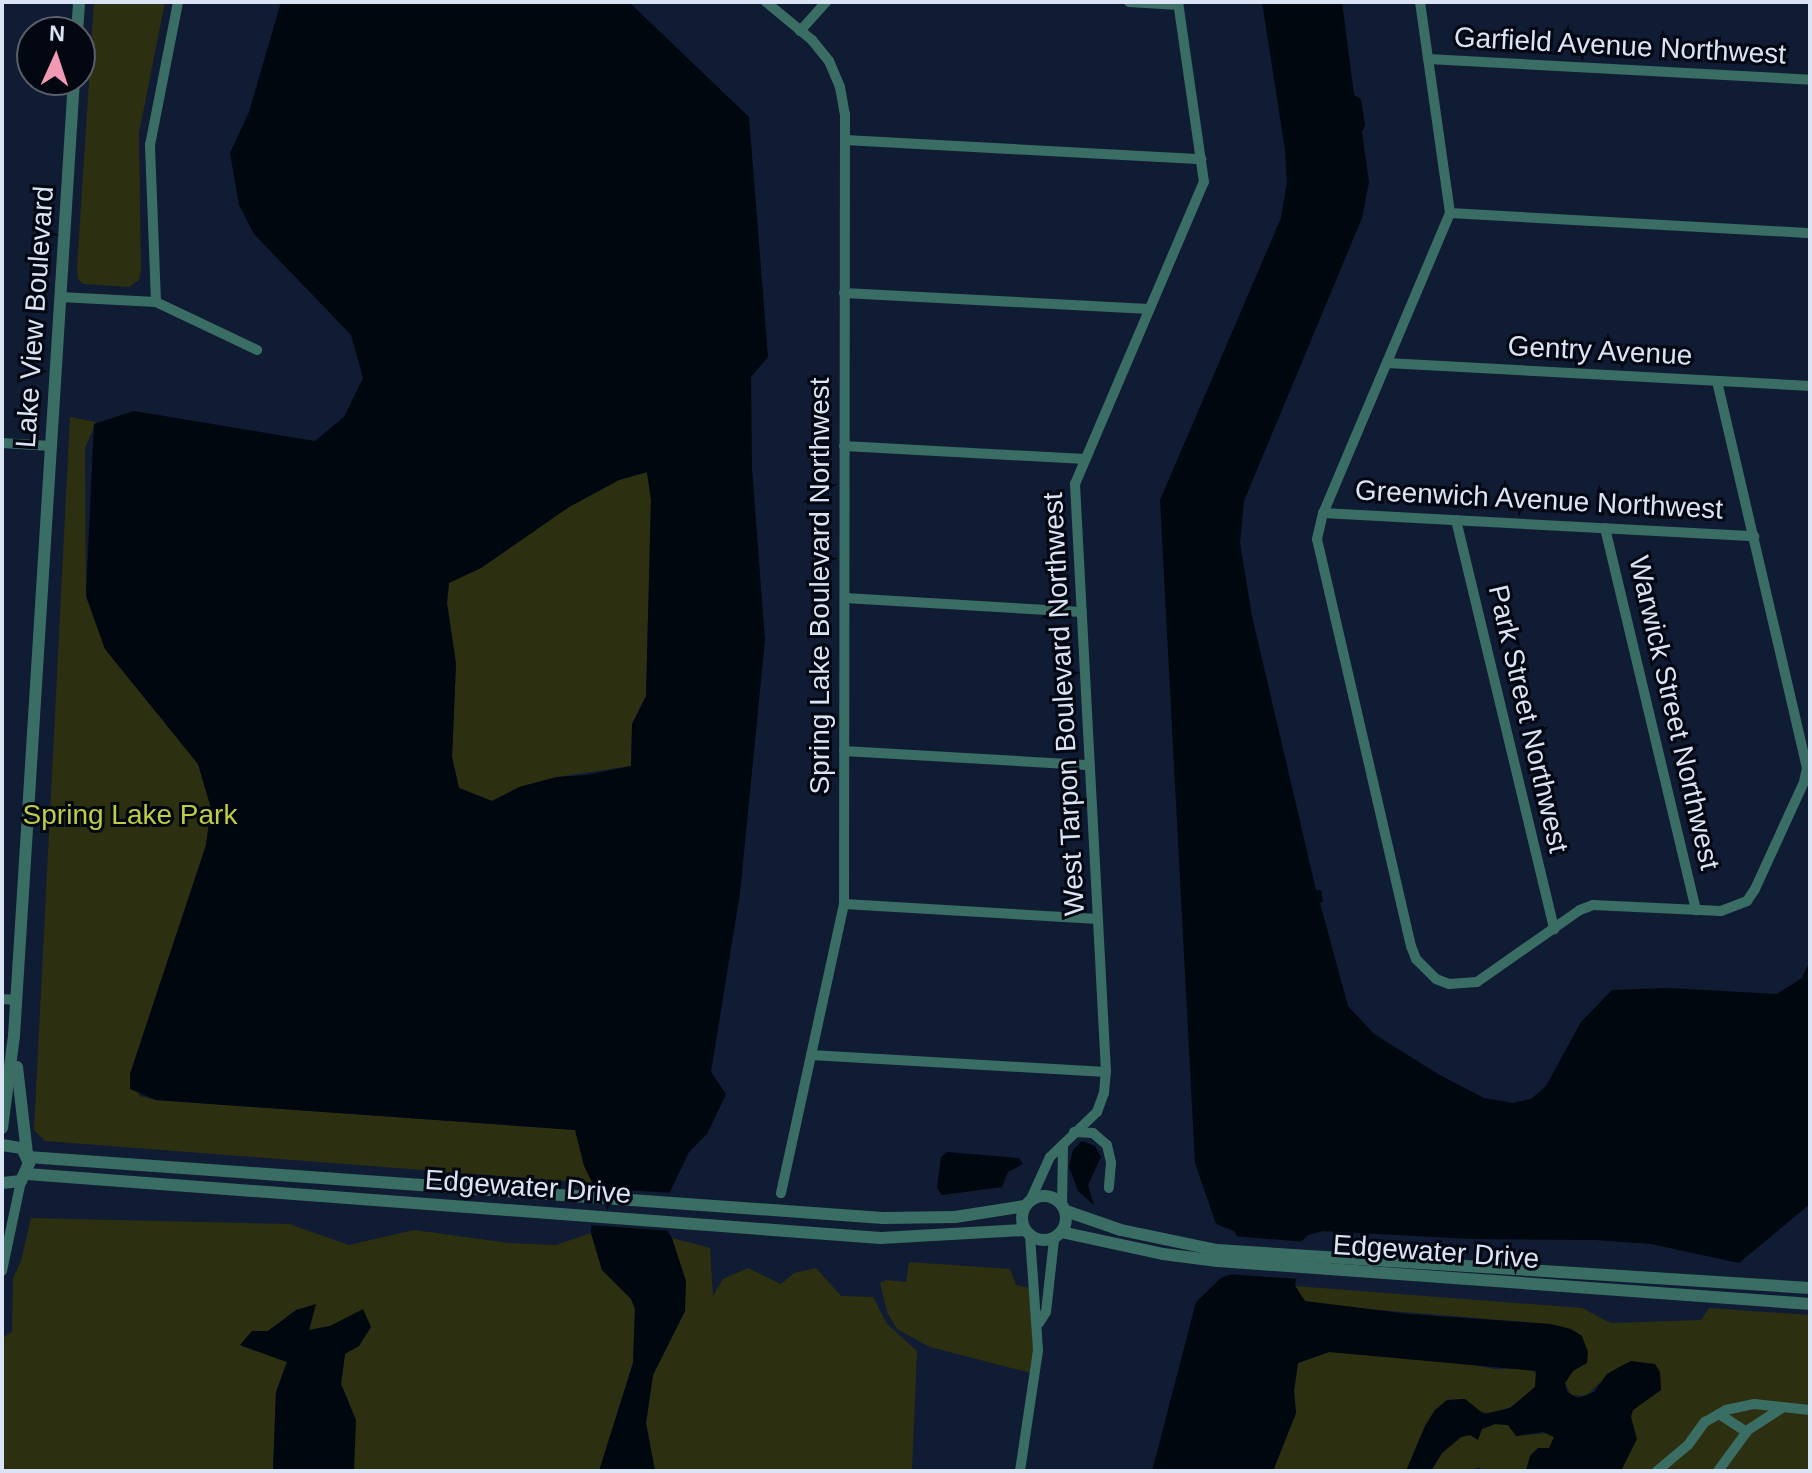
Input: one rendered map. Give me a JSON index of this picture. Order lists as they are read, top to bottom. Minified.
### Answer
{"streets":{"street":["Garfield Avenue Northwest","Lake View Boulevard","Gentry Avenue","Greenwich Avenue Northwest","Spring Lake Boulevard Northwest","West Tarpon Boulevard Northwest","Warwick Street Northwest","Park Street Northwest","Edgewater Drive"]},"crossings":[["Lake View Boulevard","Edgewater Drive"],["Greenwich Avenue Northwest","Warwick Street Northwest"],["Greenwich Avenue Northwest","Park Street Northwest"],["West Tarpon Boulevard Northwest","Edgewater Drive"]],"parks":["Spring Lake Park"],"north":"top"}
